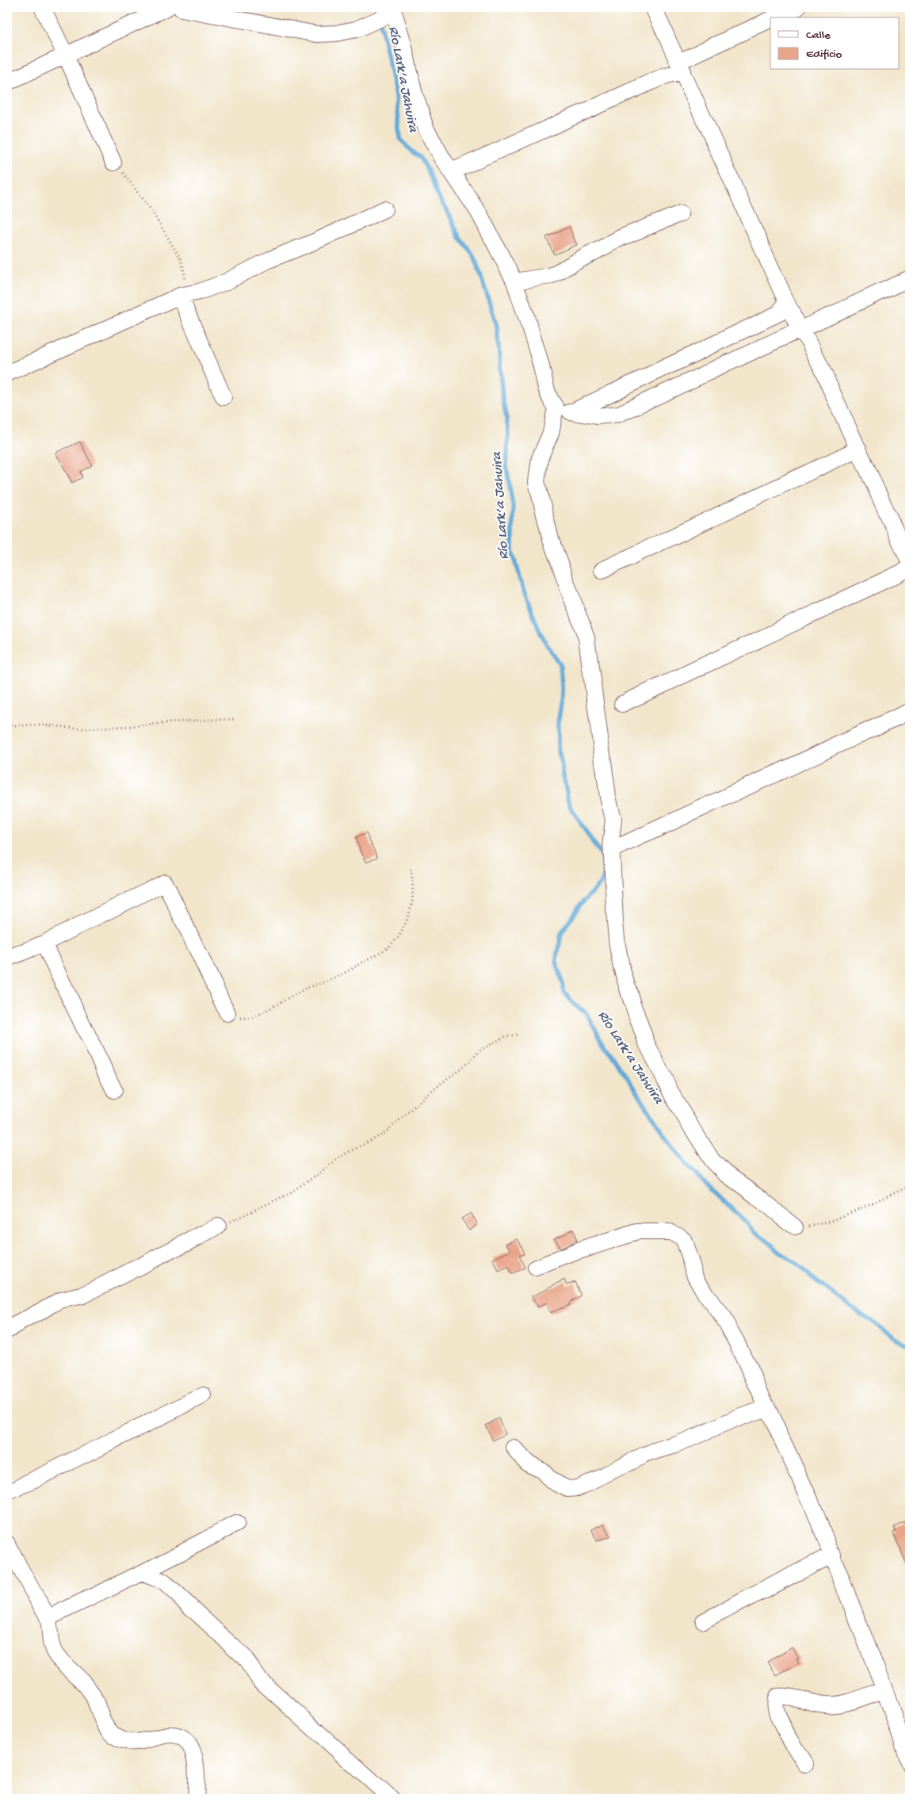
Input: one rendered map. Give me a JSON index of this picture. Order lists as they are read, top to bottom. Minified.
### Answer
{"water":["Río Lark’a Jahuira"],"legend":["Calle","Edificio"]}
